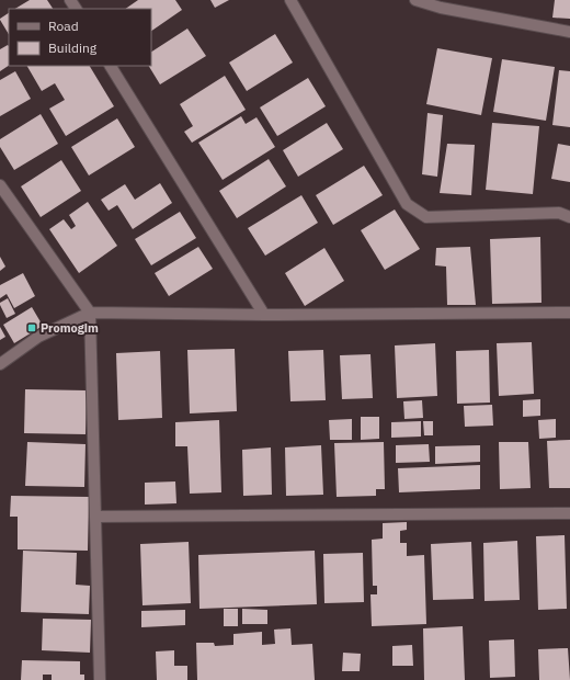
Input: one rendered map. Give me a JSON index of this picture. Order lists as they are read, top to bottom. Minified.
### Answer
{"places":{"transit":["Promogim"]},"legend":["Road","Building"]}
